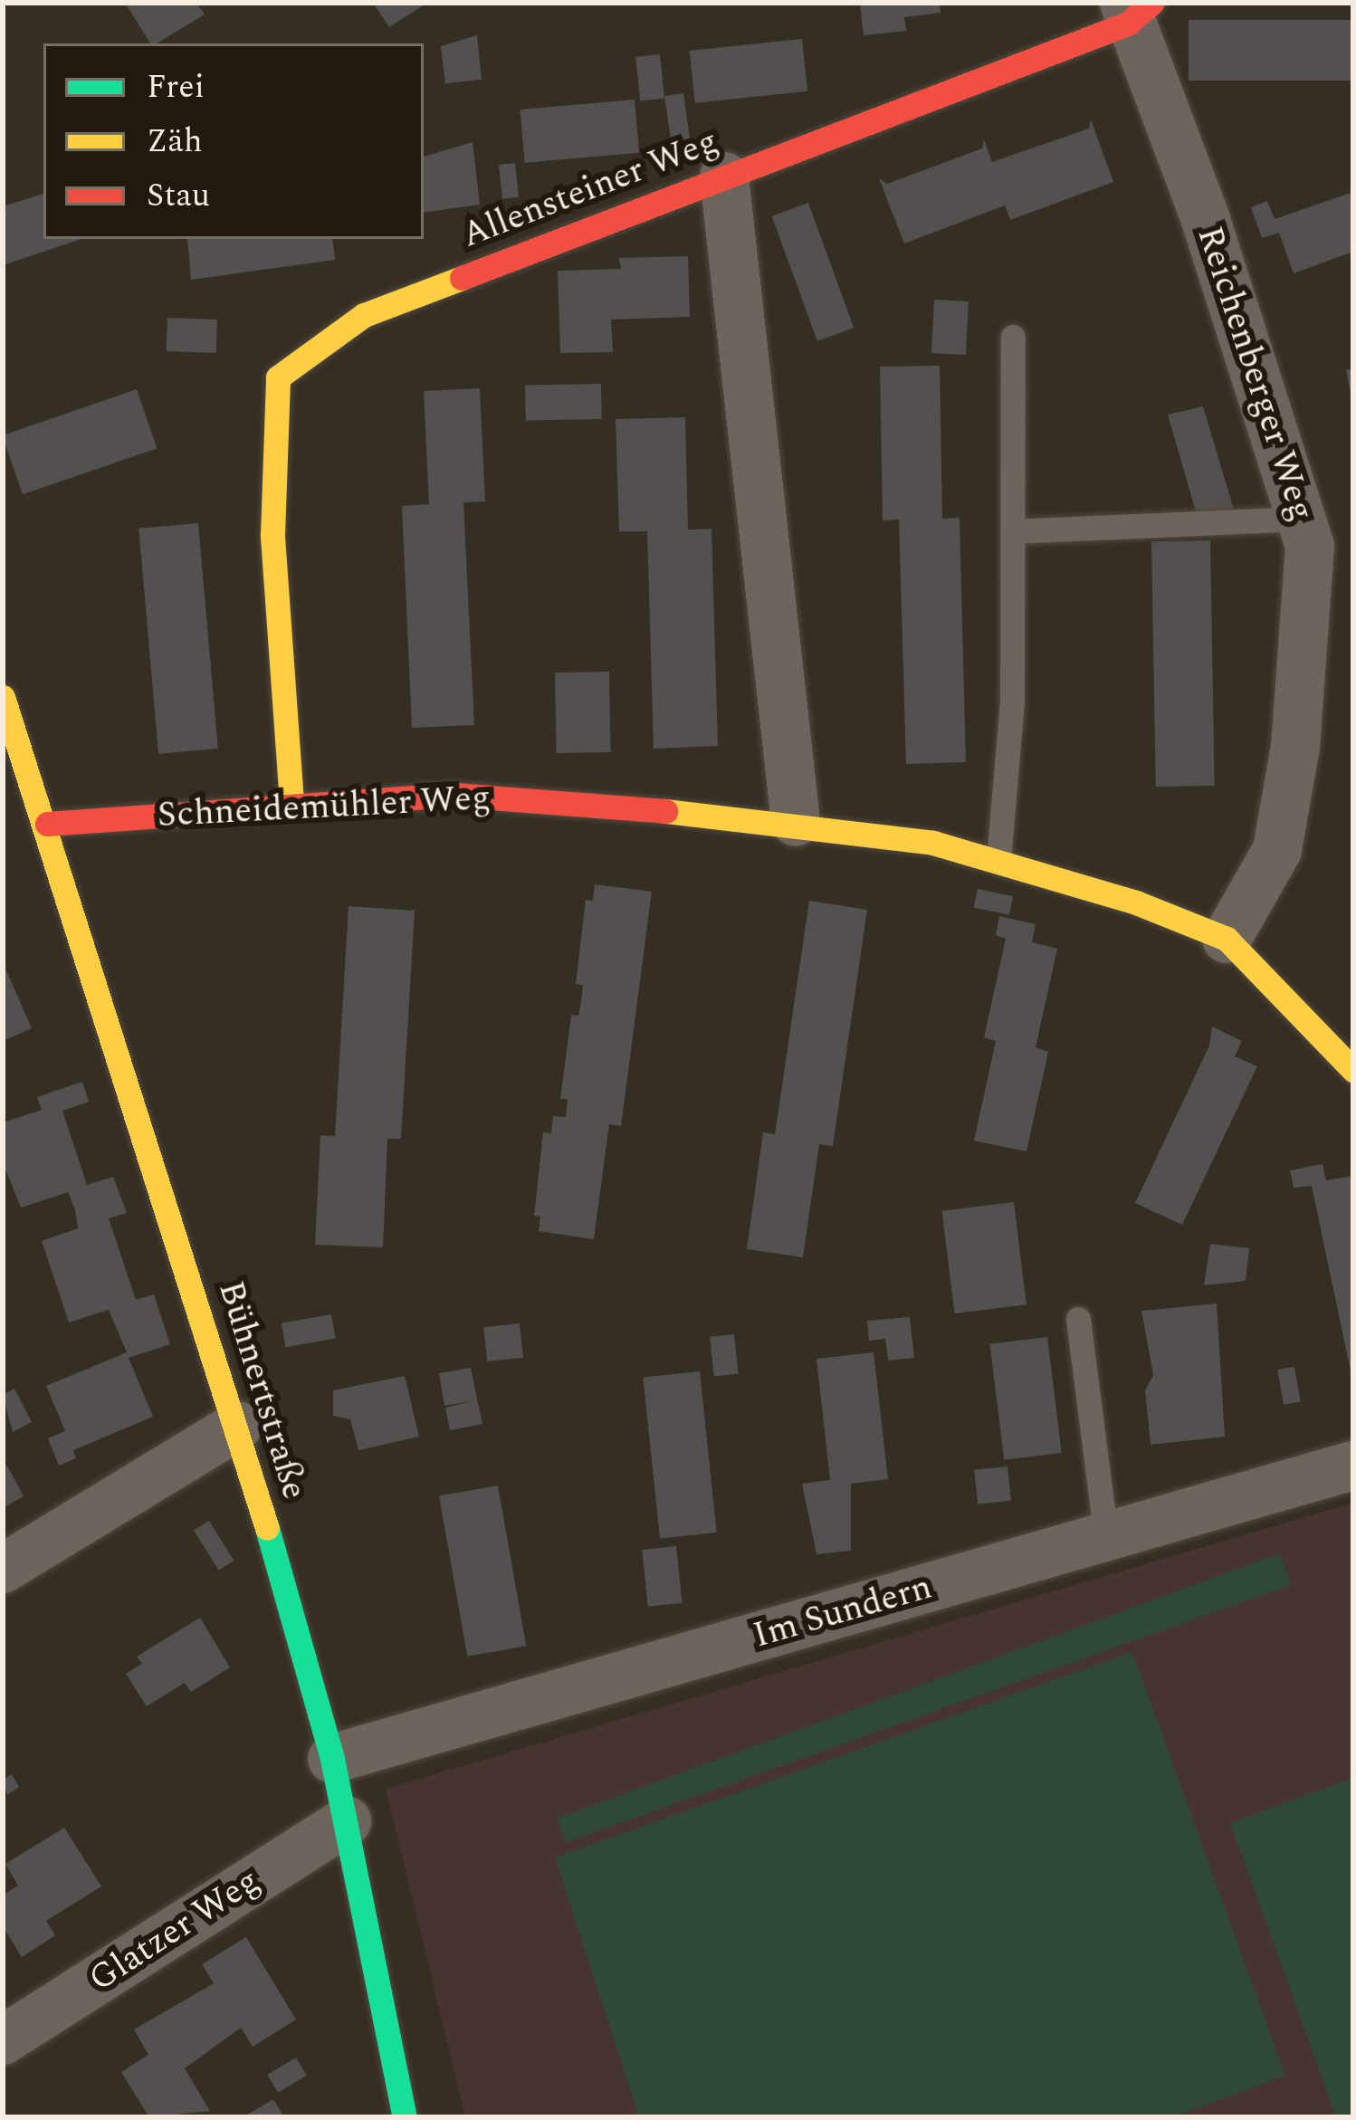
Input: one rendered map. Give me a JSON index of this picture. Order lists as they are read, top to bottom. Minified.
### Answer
{"streets":{"street":["Allensteiner Weg","Reichenberger Weg","Schneidemühler Weg","Bühnertstraße","Im Sundern","Glatzer Weg"]},"crossings":[["Allensteiner Weg","Reichenberger Weg"],["Allensteiner Weg","Schneidemühler Weg"],["Reichenberger Weg","Schneidemühler Weg"],["Schneidemühler Weg","Bühnertstraße"],["Bühnertstraße","Im Sundern"],["Bühnertstraße","Glatzer Weg"]],"legend":["Frei","Zäh","Stau"]}
